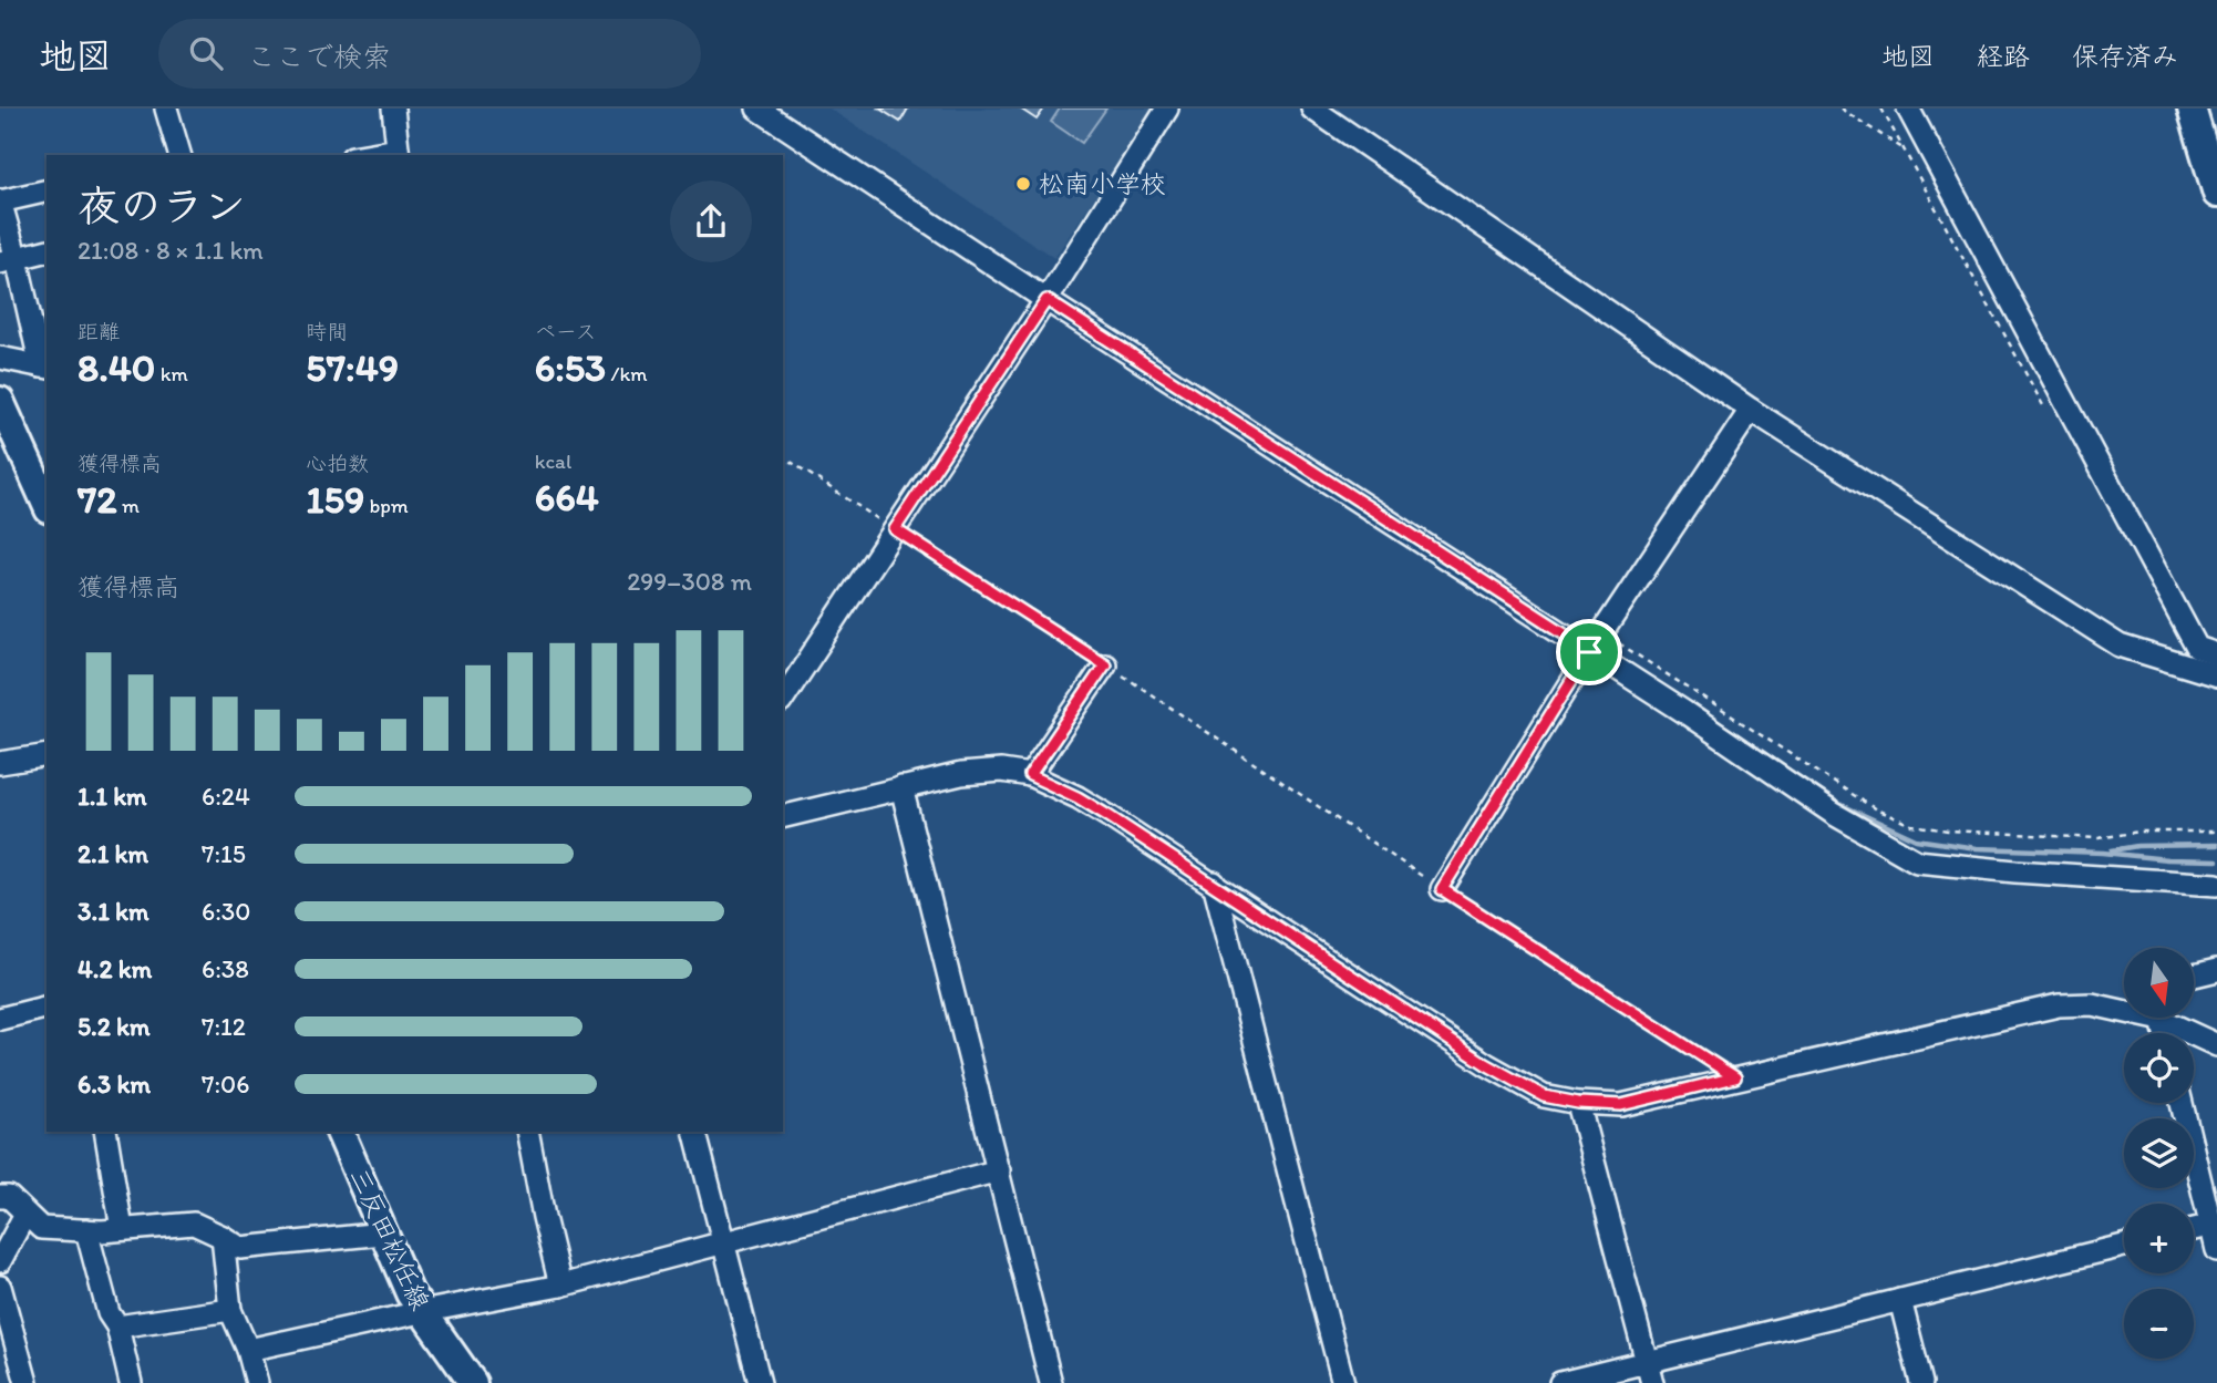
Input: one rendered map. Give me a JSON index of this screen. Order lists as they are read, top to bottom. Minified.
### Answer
{"streets":{"main road":["三反田松任線"]},"places":["松南小学校"],"north":"bottom","page":{"header":"地図","search":"ここで検索","nav":["地図","経路","保存済み"],"heading":["夜のラン","21:08 · 8 × 1.1 km"],"stats":[["距離","8.40 km"],["時間","57:49"],["ペース","6:53 /km"],["獲得標高","72 m"],["心拍数","159 bpm"],["kcal","664"]],"chart":["獲得標高","299–308 m"],"list":[{"name":"1.1 km","note":"6:24"},{"name":"2.1 km","note":"7:15"},{"name":"3.1 km","note":"6:30"},{"name":"4.2 km","note":"6:38"},{"name":"5.2 km","note":"7:12"},{"name":"6.3 km","note":"7:06"}],"map_buttons":["+","−"]}}
